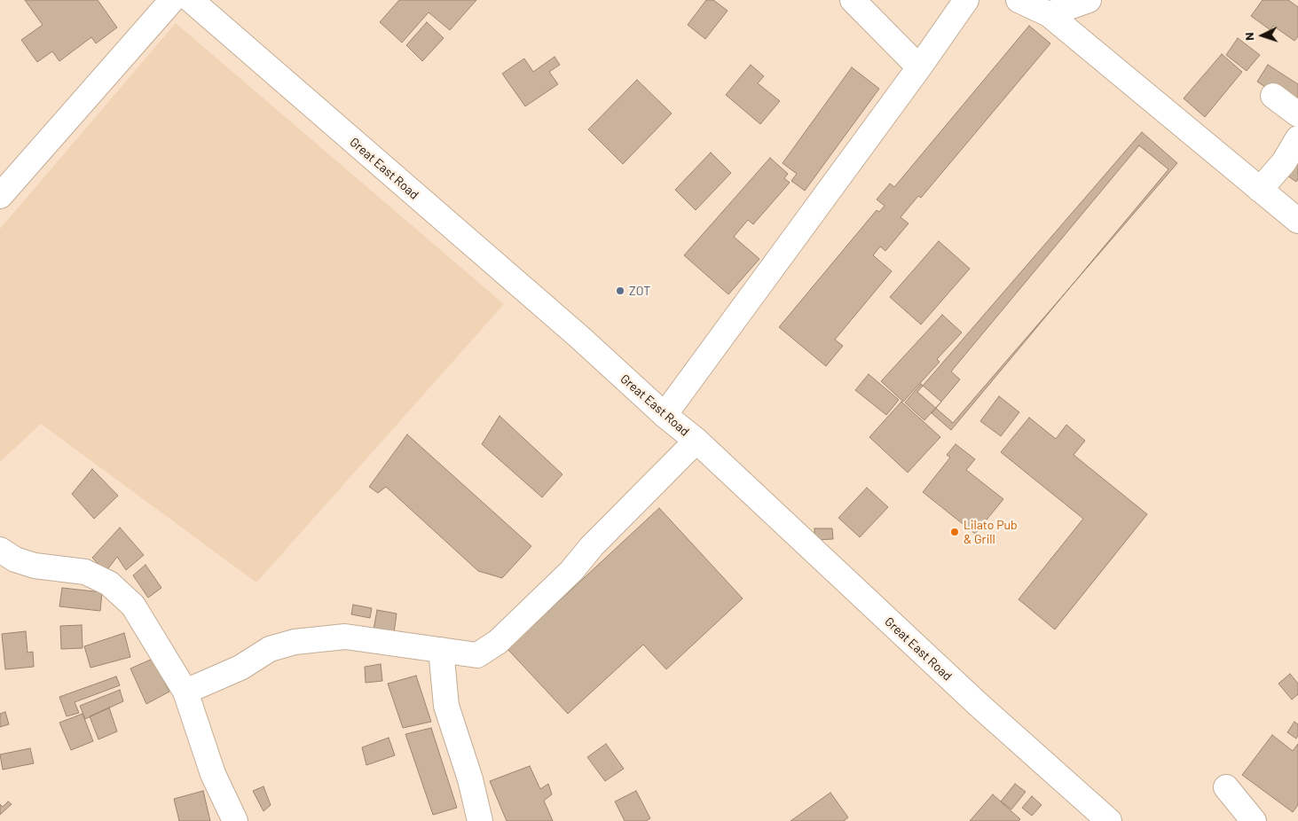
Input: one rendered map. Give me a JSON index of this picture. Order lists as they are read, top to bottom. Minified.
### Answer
{"streets":{"main road":["Great East Road"]},"places":["ZOT","Lilato Pub & Grill"],"north":"left"}
